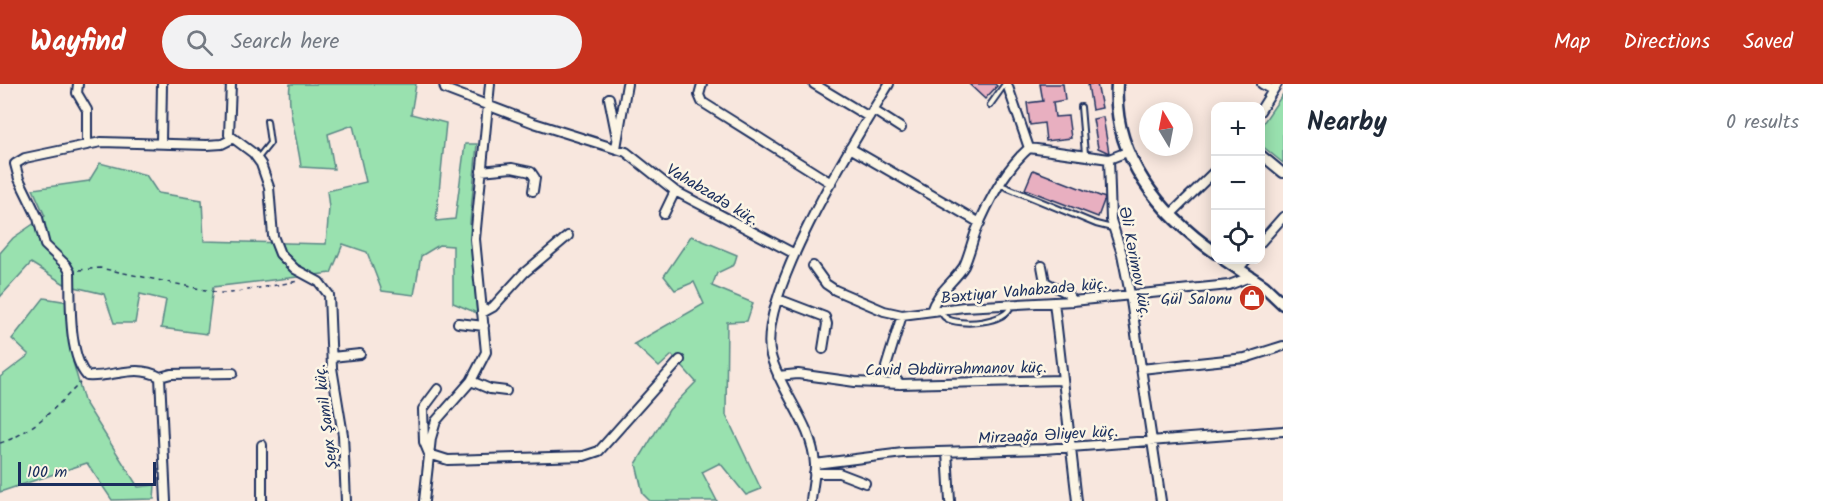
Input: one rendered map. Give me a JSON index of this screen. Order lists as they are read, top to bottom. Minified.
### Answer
{"streets":{"street":["Vahabzadə küç.","Əli Kərimov küç.","Bəxtiyar Vahabzadə küç.","Cavid Əbdürrəhmanov küç.","Şeyx Şamil küç.","Mirzəağa Əliyev küç."]},"crossings":[["Əli Kərimov küç.","Bəxtiyar Vahabzadə küç."],["Əli Kərimov küç.","Mirzəağa Əliyev küç."]],"places":{"shop":["Gül Salonu"]},"scale_bar":"100 m","north":"top","page":{"header":"Wayfind","search":"Search here","nav":["Map","Directions","Saved"],"heading":["Nearby","0 results"],"map_buttons":["+","−"],"scale":"100 m"}}
